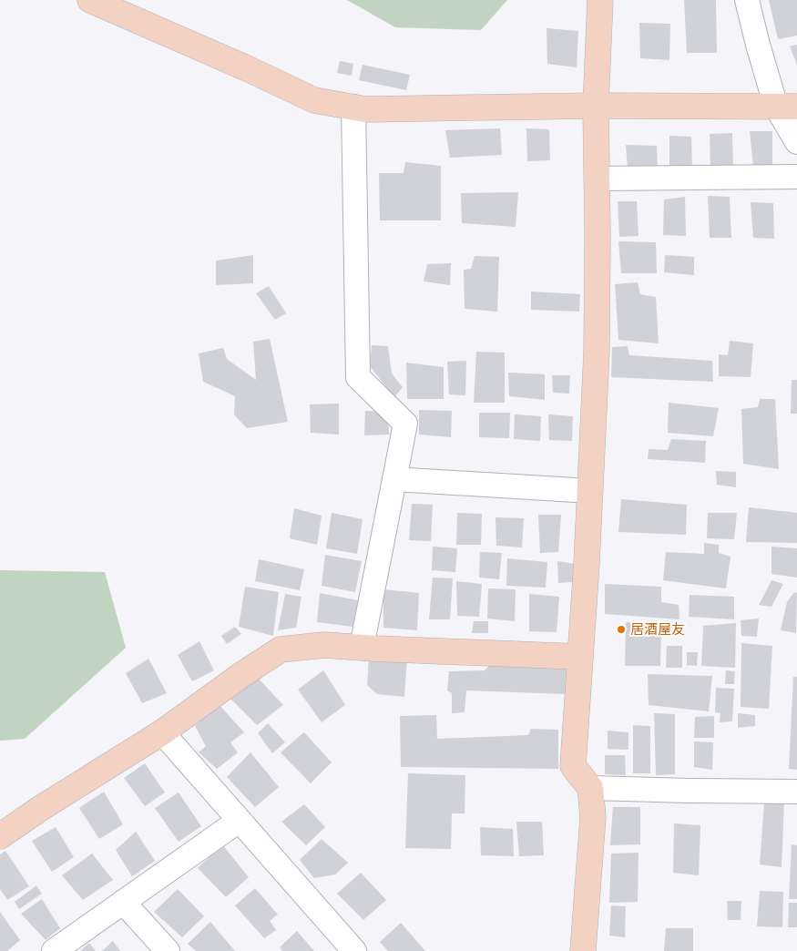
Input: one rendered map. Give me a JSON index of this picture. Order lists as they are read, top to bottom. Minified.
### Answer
{"places":["居酒屋友"]}
